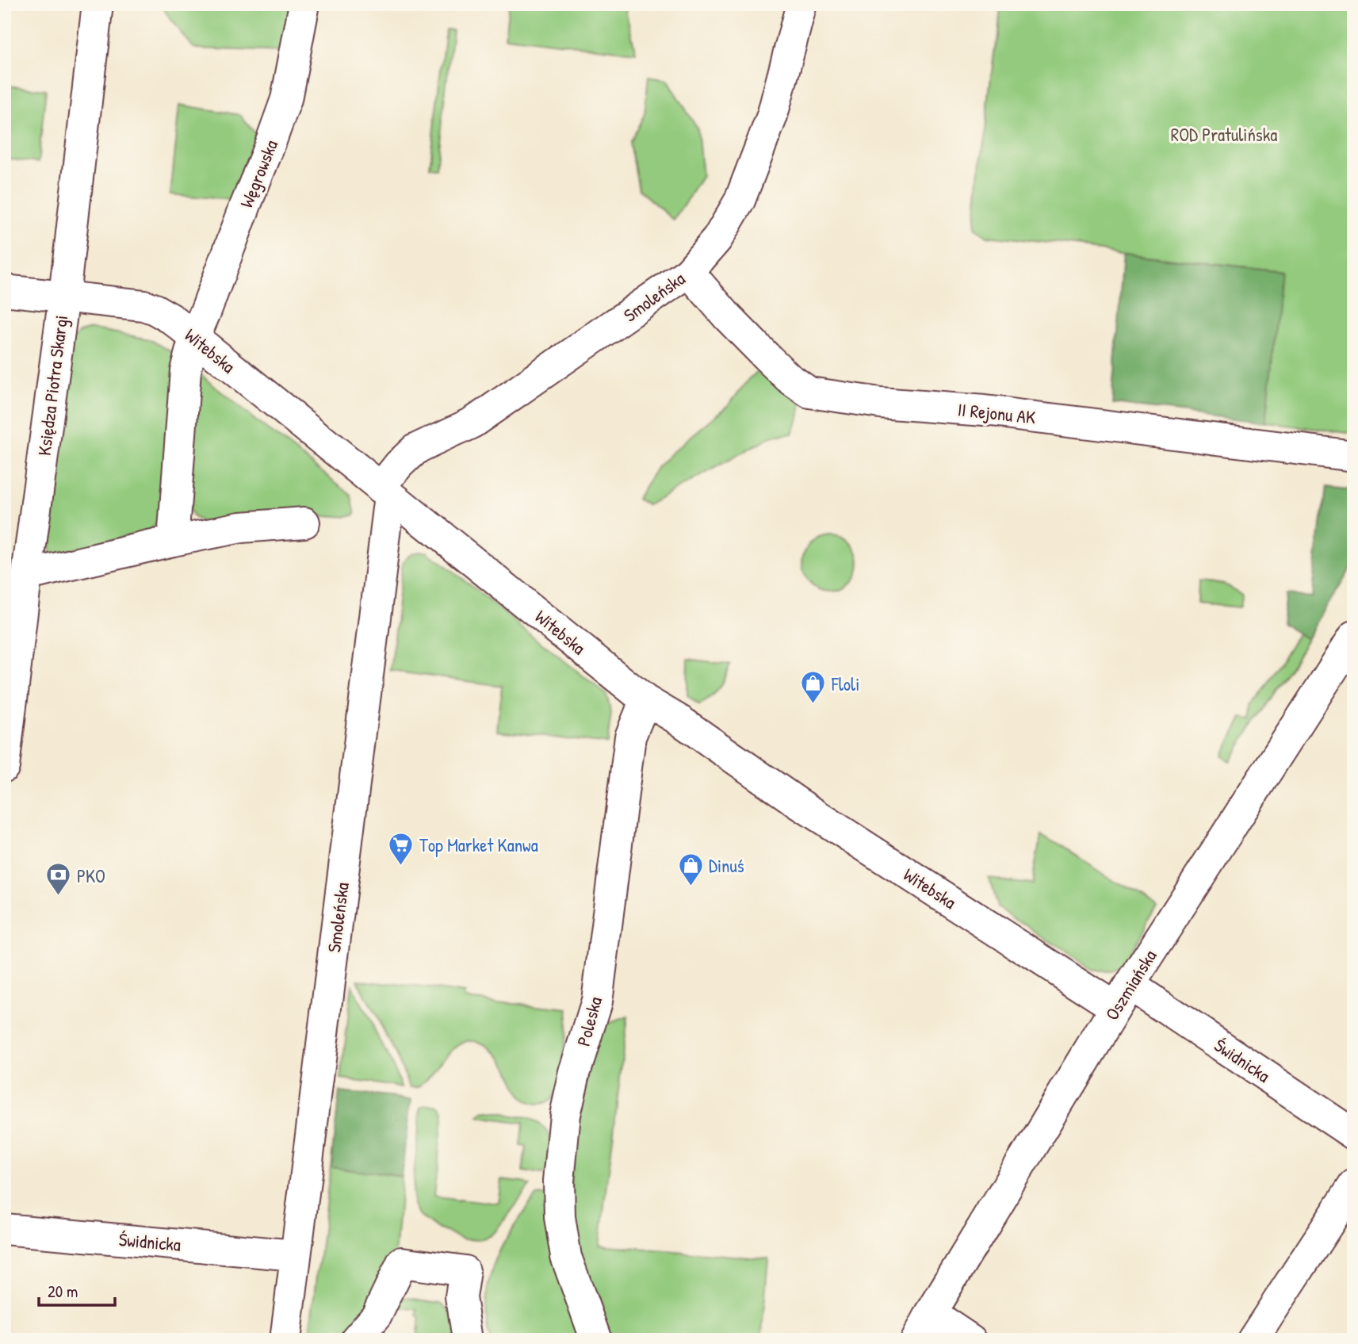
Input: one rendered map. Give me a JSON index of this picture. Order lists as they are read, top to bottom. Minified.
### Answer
{"streets":{"street":["Węgrowska","Smoleńska","Witebska","Księdza Piotra Skargi","II Rejonu AK","Oszmiańska","Poleska","Świdnicka"]},"crossings":[["Węgrowska","Witebska"],["Smoleńska","Witebska"],["Smoleńska","II Rejonu AK"],["Smoleńska","Świdnicka"],["Witebska","Księdza Piotra Skargi"],["Witebska","Oszmiańska"],["Witebska","Poleska"],["Witebska","Świdnicka"],["Oszmiańska","Świdnicka"]],"parks":["ROD Pratulińska"],"places":{"shop":["Floli","Dinuś"],"supermarket":["Top Market Kanwa"],"bank":["PKO"]},"scale_bar":"20 m"}
